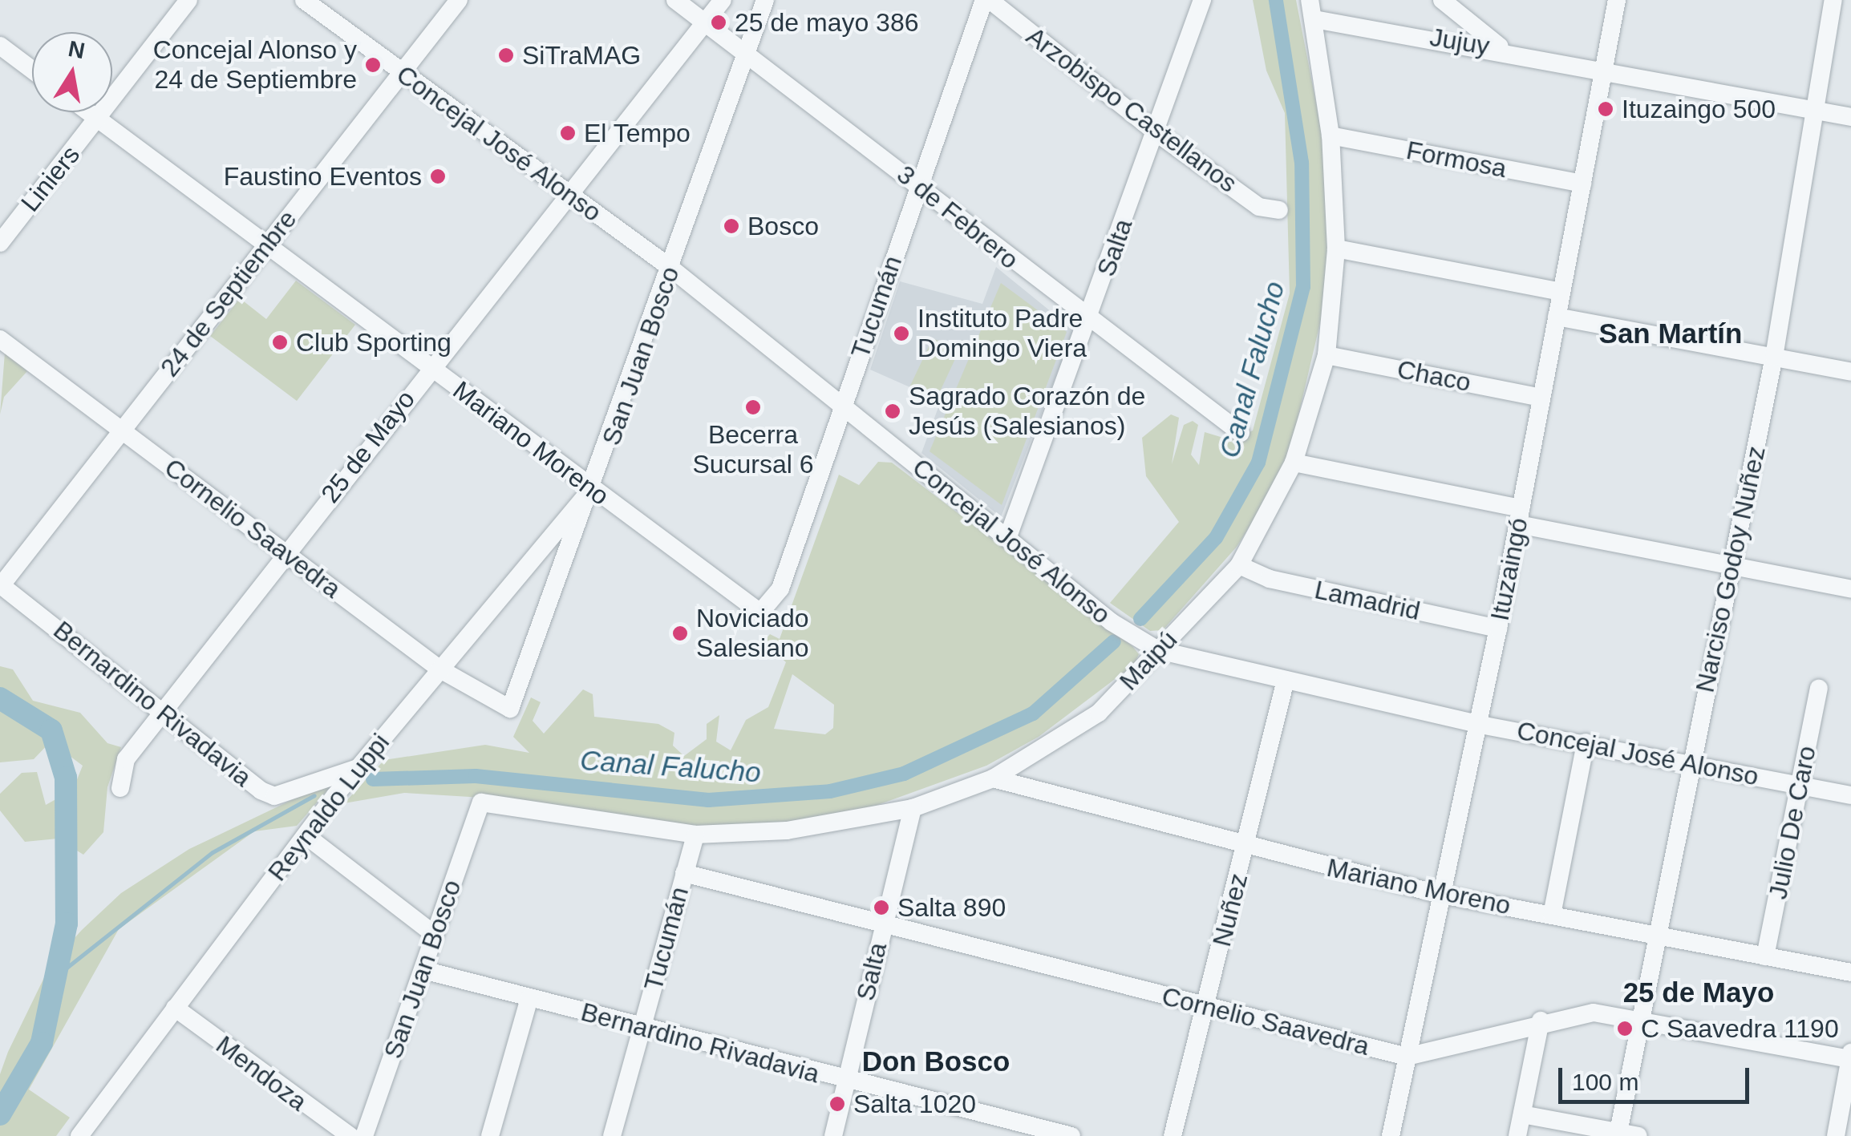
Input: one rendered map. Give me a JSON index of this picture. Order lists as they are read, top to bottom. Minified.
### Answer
{"streets":{"street":["Jujuy","Arzobispo Castellanos","Concejal José Alonso","Formosa","Liniers","3 de Febrero","Salta","24 de Septiembre","Tucumán","San Juan Bosco","Chaco","Mariano Moreno","25 de Mayo","Cornelio Saavedra","Ituzaingó","Narciso Godoy Nuñez","Lamadrid","Maipú","Bernardino Rivadavia","Reynaldo Luppi","Julio De Caro","Nuñez","Mendoza"]},"crossings":[["Jujuy","Ituzaingó"],["Jujuy","Narciso Godoy Nuñez"],["Jujuy","Maipú"],["Arzobispo Castellanos","Salta"],["Arzobispo Castellanos","Tucumán"],["Concejal José Alonso","Salta"],["Concejal José Alonso","24 de Septiembre"],["Concejal José Alonso","Tucumán"],["Concejal José Alonso","San Juan Bosco"],["Concejal José Alonso","25 de Mayo"],["Concejal José Alonso","Ituzaingó"],["Concejal José Alonso","Narciso Godoy Nuñez"],["Concejal José Alonso","Maipú"],["Concejal José Alonso","Julio De Caro"],["Concejal José Alonso","Nuñez"],["Formosa","Ituzaingó"],["Formosa","Maipú"],["Liniers","Mariano Moreno"],["3 de Febrero","Salta"],["3 de Febrero","Tucumán"],["3 de Febrero","San Juan Bosco"],["3 de Febrero","25 de Mayo"],["Salta","Cornelio Saavedra"],["Salta","Maipú"],["Salta","Bernardino Rivadavia"],["24 de Septiembre","Mariano Moreno"],["24 de Septiembre","Cornelio Saavedra"],["24 de Septiembre","Bernardino Rivadavia"],["Tucumán","Mariano Moreno"],["Tucumán","Cornelio Saavedra"],["Tucumán","Maipú"],["Tucumán","Bernardino Rivadavia"],["San Juan Bosco","Mariano Moreno"],["San Juan Bosco","Cornelio Saavedra"],["San Juan Bosco","Maipú"],["San Juan Bosco","Bernardino Rivadavia"],["San Juan Bosco","Reynaldo Luppi"],["Chaco","Ituzaingó"],["Chaco","Maipú"],["Mariano Moreno","25 de Mayo"],["Mariano Moreno","Ituzaingó"],["Mariano Moreno","Narciso Godoy Nuñez"],["Mariano Moreno","Maipú"],["Mariano Moreno","Reynaldo Luppi"],["Mariano Moreno","Julio De Caro"],["Mariano Moreno","Nuñez"],["25 de Mayo","Cornelio Saavedra"],["25 de Mayo","Bernardino Rivadavia"],["Cornelio Saavedra","Ituzaingó"],["Cornelio Saavedra","Narciso Godoy Nuñez"],["Cornelio Saavedra","Reynaldo Luppi"],["Cornelio Saavedra","Nuñez"],["Ituzaingó","Lamadrid"],["Lamadrid","Maipú"],["Bernardino Rivadavia","Reynaldo Luppi"],["Reynaldo Luppi","Mendoza"]],"districts":["San Martín","25 de Mayo","Don Bosco"],"water":["Canal Falucho"],"places":["25 de mayo 386","SiTraMAG","Concejal Alonso y 24 de Septiembre","Ituzaingo 500","El Tempo","Faustino Eventos","Bosco","Instituto Padre Domingo Viera","Club Sporting","Becerra Sucursal 6","Sagrado Corazón de Jesús (Salesianos)","Noviciado Salesiano","Salta 890","C Saavedra 1190","Salta 1020"],"scale_bar":"100 m","north":"top"}
